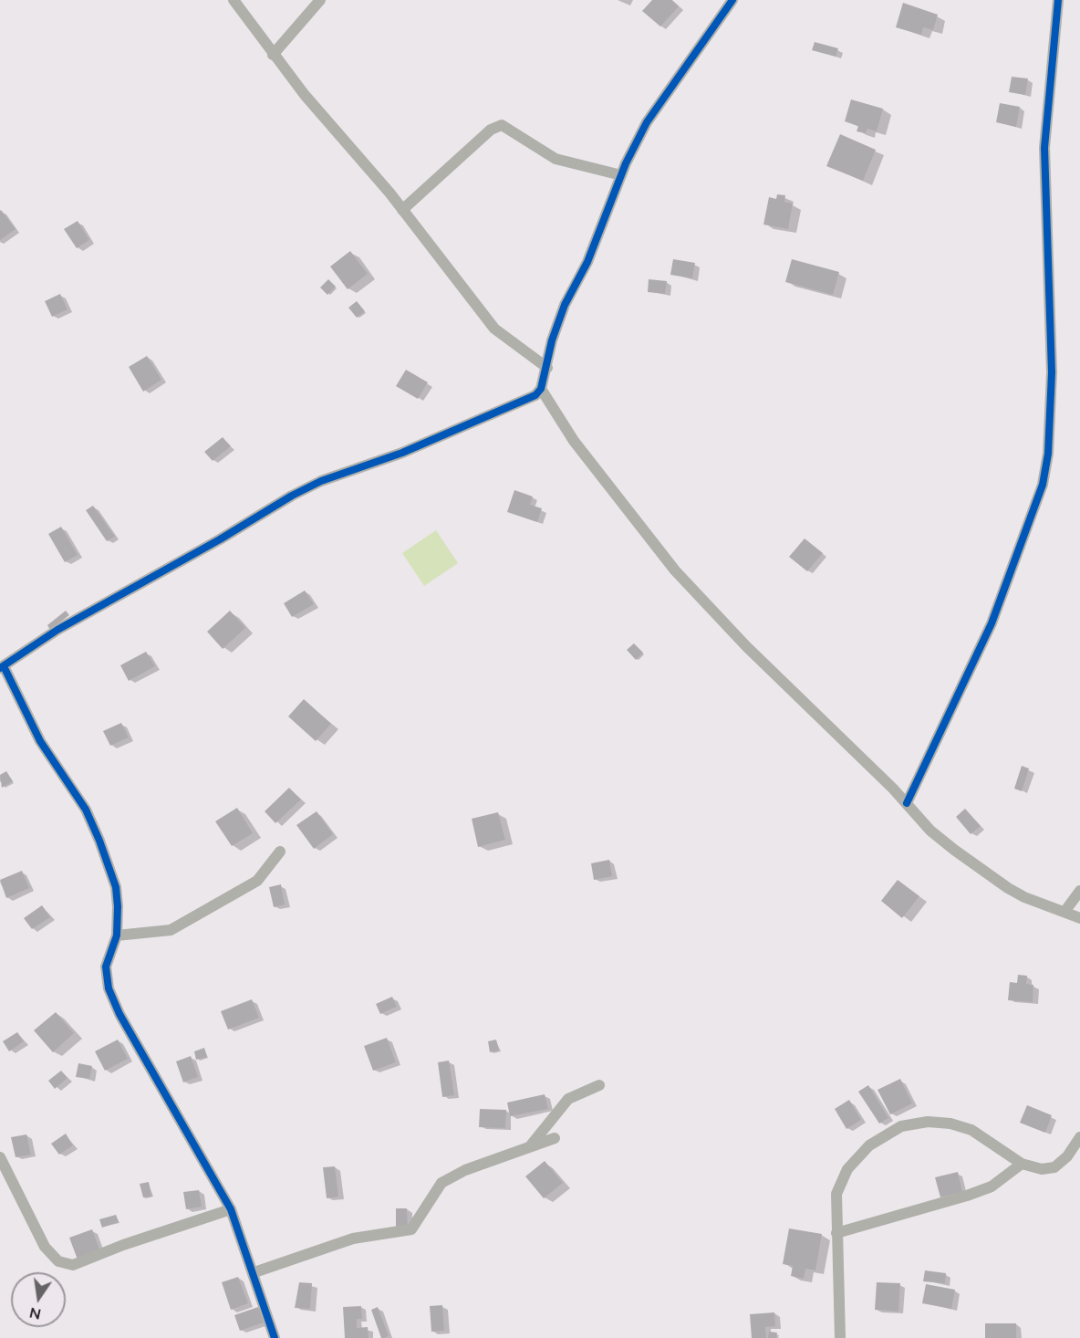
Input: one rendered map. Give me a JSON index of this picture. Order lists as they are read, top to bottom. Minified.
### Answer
{"north":"bottom"}
